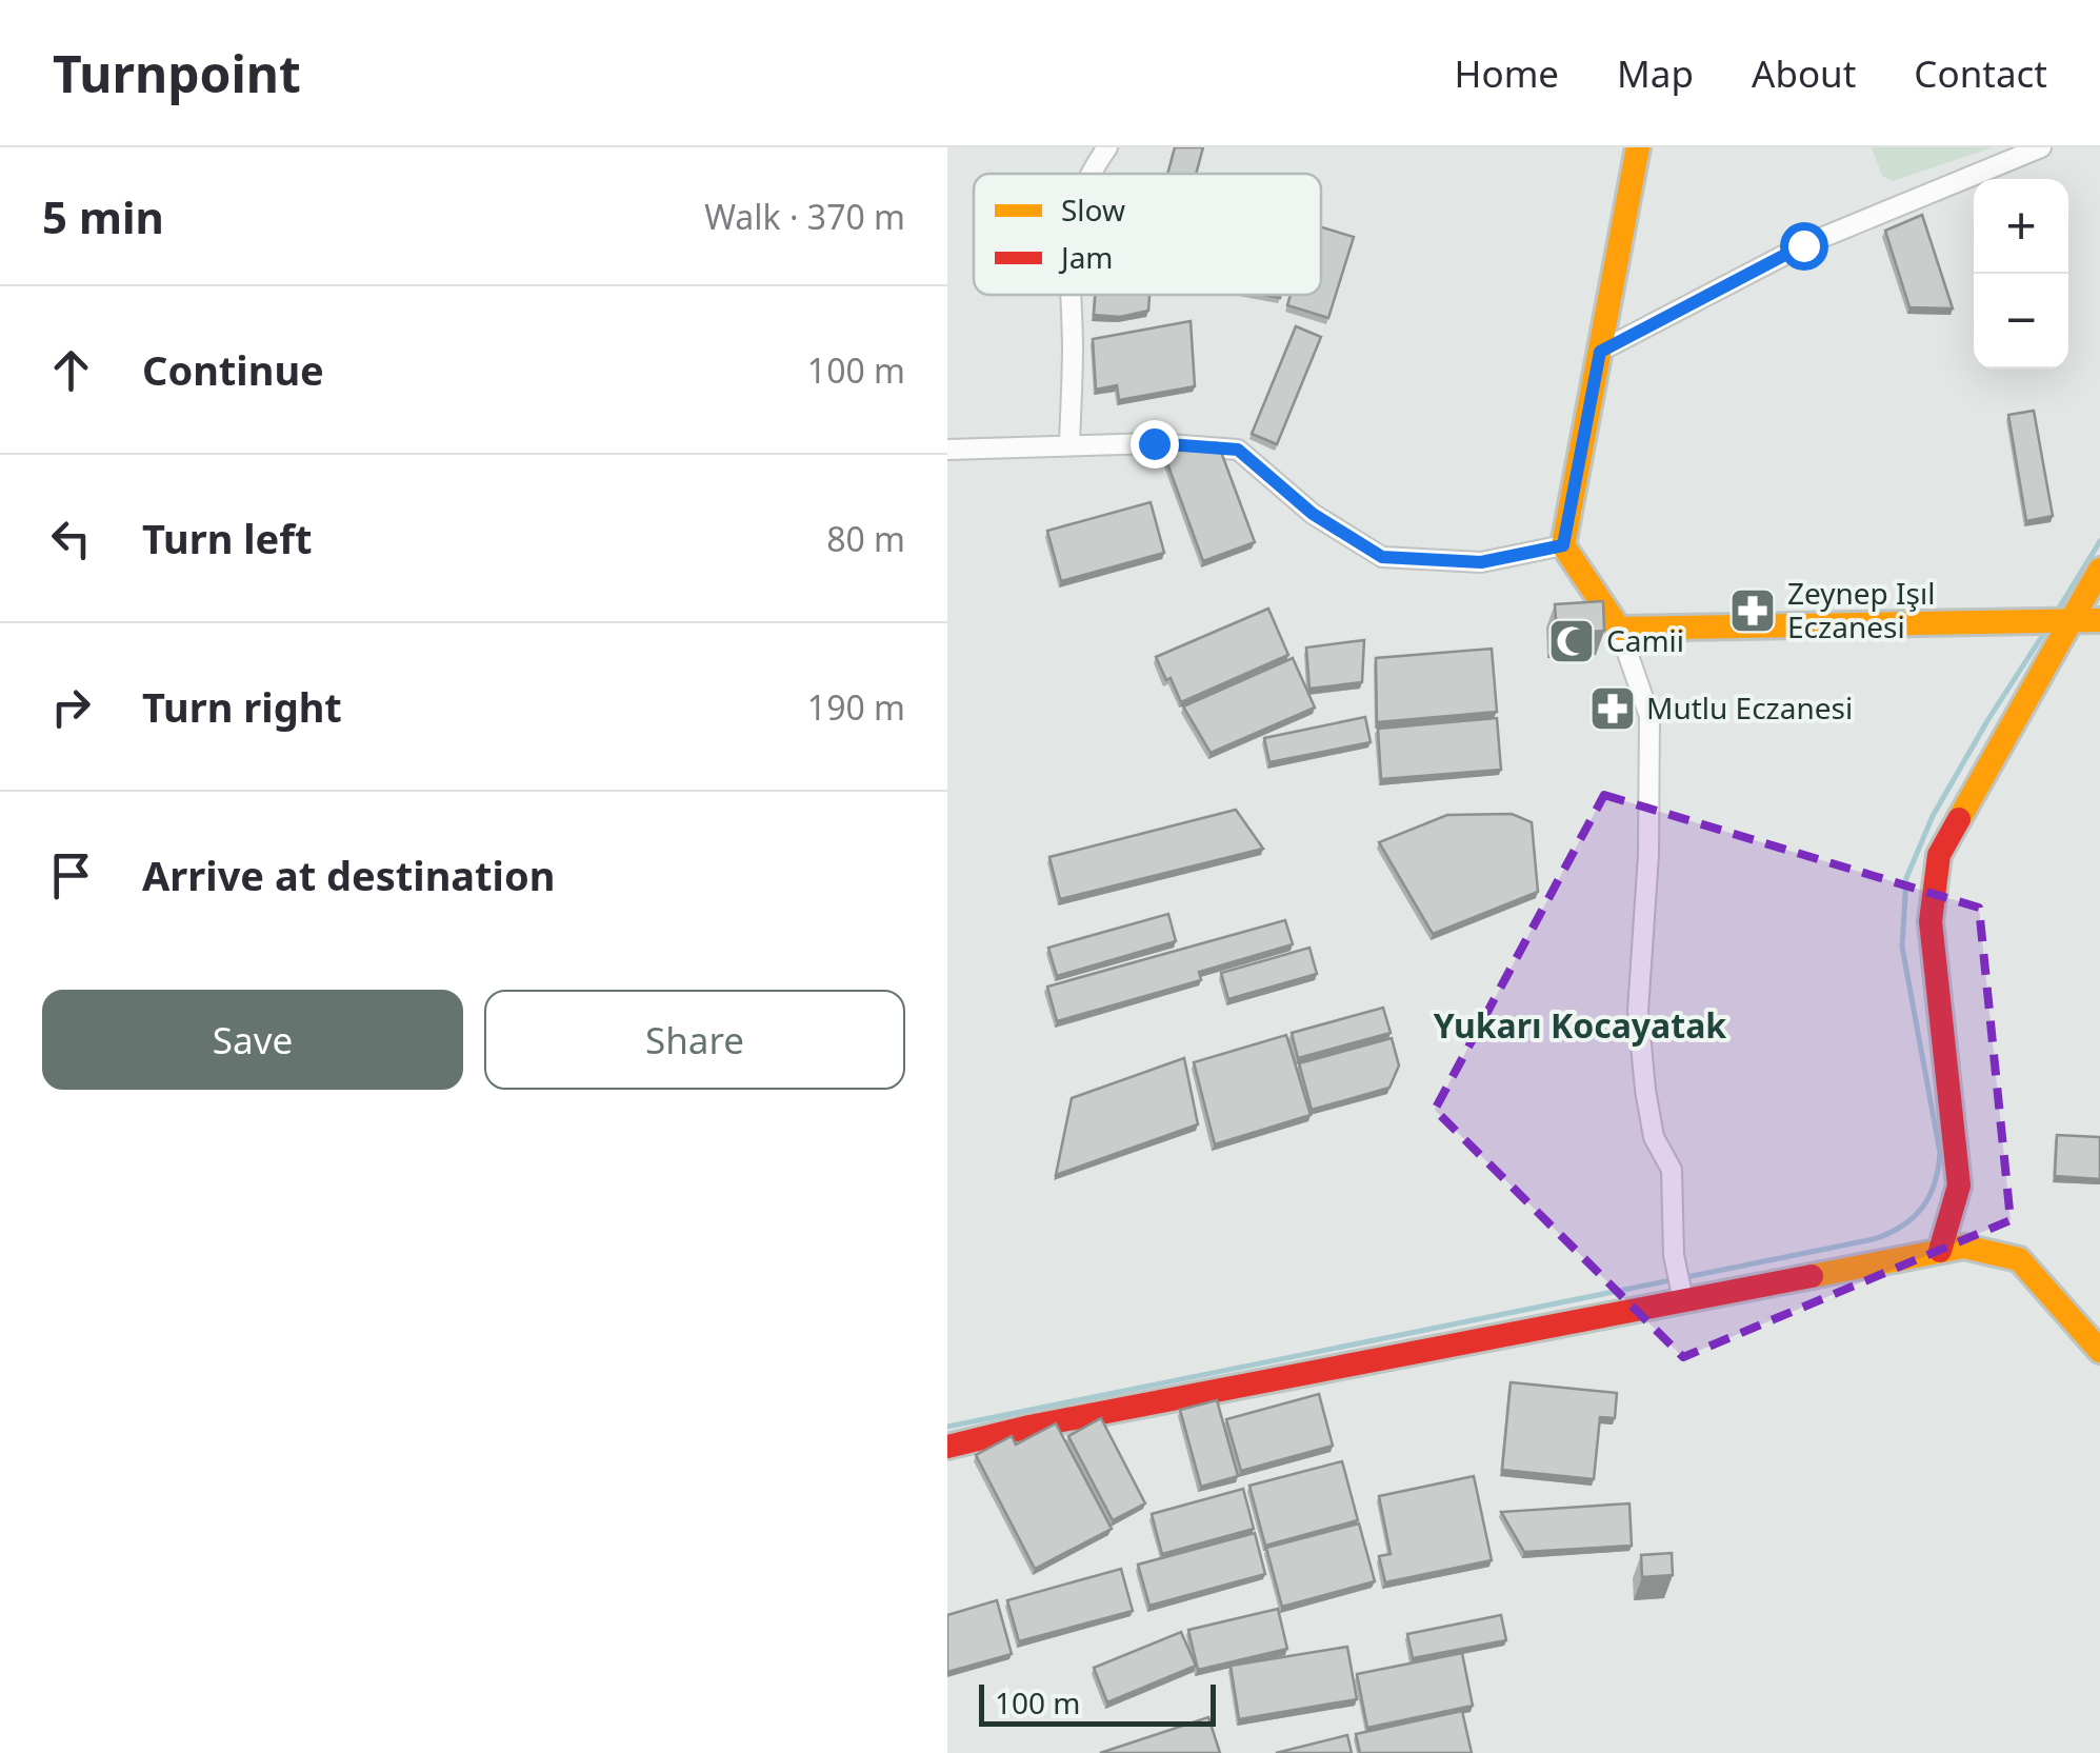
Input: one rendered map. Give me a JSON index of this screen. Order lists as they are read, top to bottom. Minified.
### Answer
{"districts":["Yukarı Kocayatak"],"places":{"pharmacy":["Zeynep Işıl Eczanesi","Mutlu Eczanesi"],"mosque":["Camii"]},"legend":["Slow","Jam"],"scale_bar":"100 m","page":{"header":"Turnpoint","nav":["Home","Map","About","Contact"],"heading":["5 min","Walk · 370 m"],"map_buttons":["+","−"],"list":[["Continue","100 m"],["Turn left","80 m"],["Turn right","190 m"],"Arrive at destination"],"buttons":["Save","Share"],"scale":"100 m"}}
